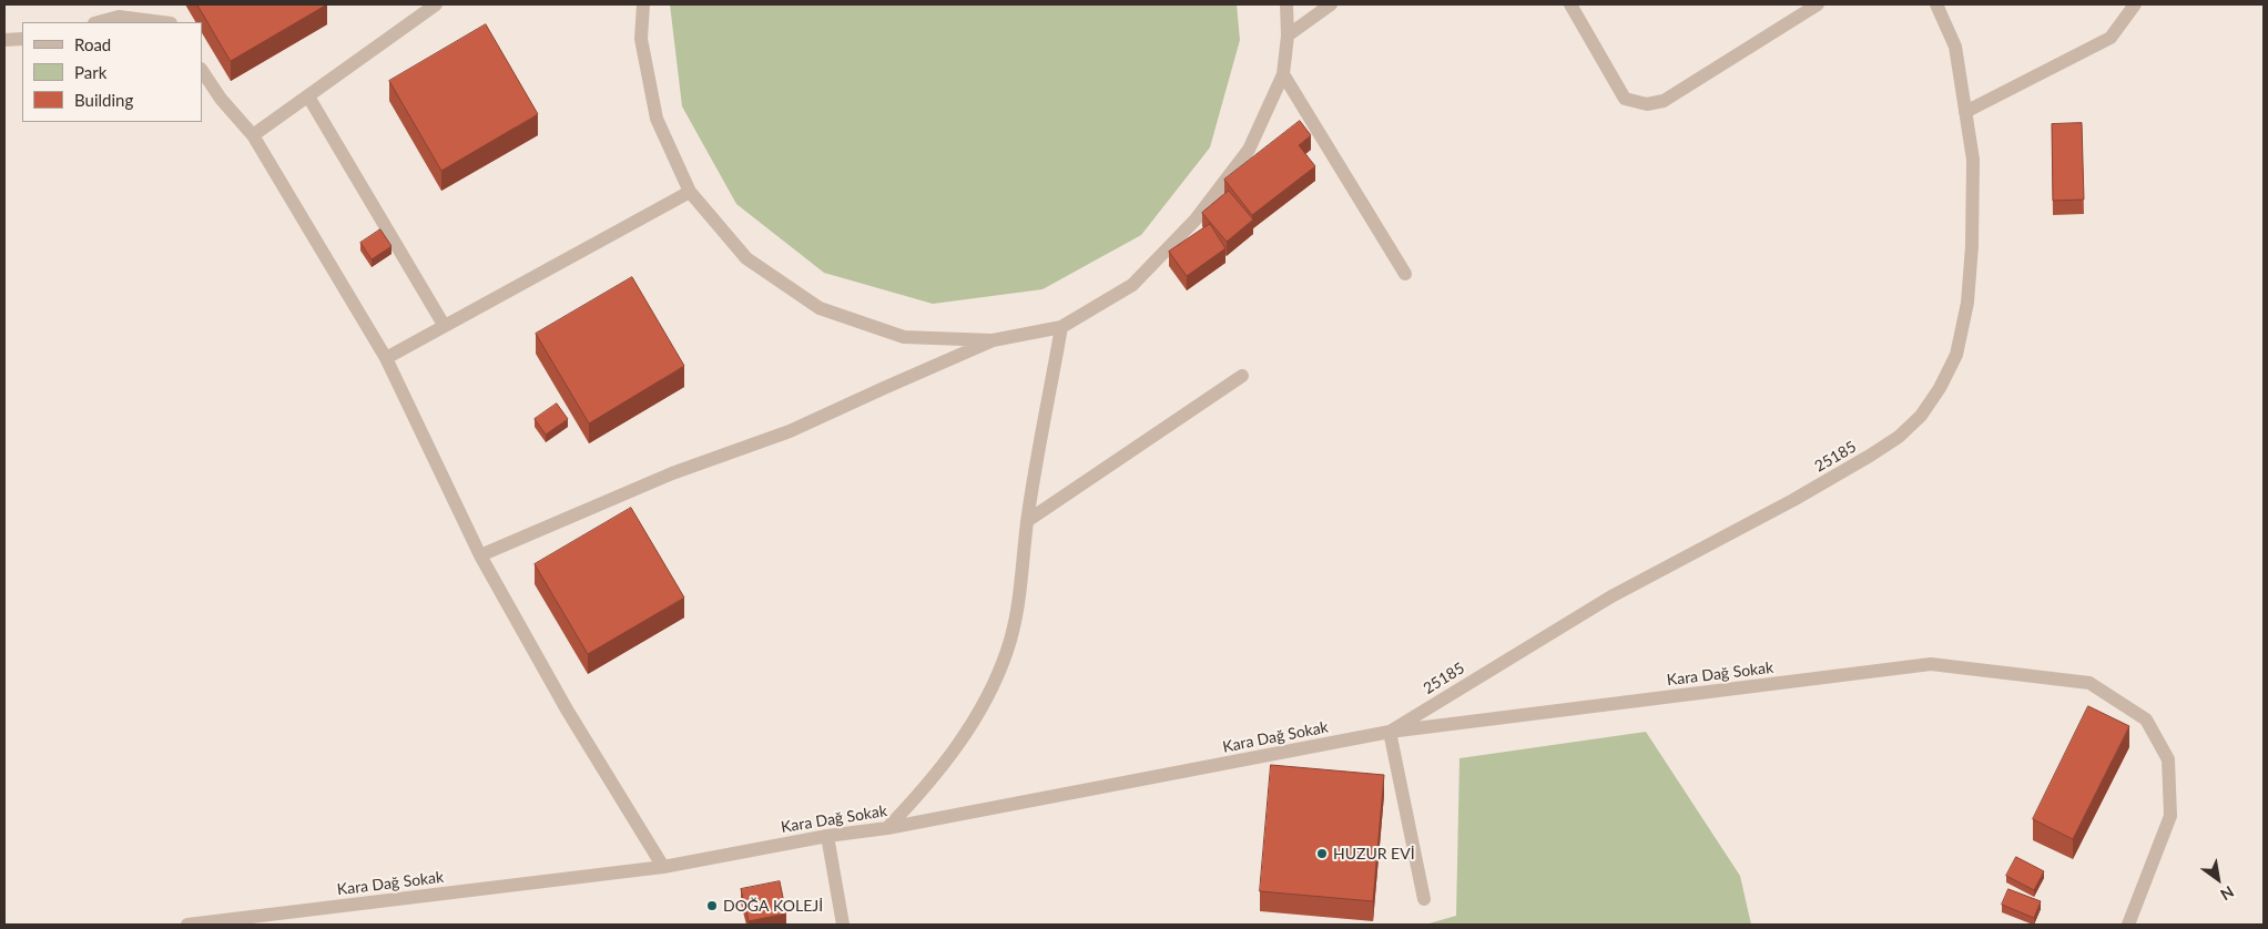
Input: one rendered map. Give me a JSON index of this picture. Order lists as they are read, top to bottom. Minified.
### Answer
{"streets":{"street":["25185","Kara Dağ Sokak"]},"crossings":[["25185","Kara Dağ Sokak"]],"places":["HUZUR EVİ","DOĞA KOLEJİ"],"legend":["Road","Park","Building"],"north":"bottom right"}
